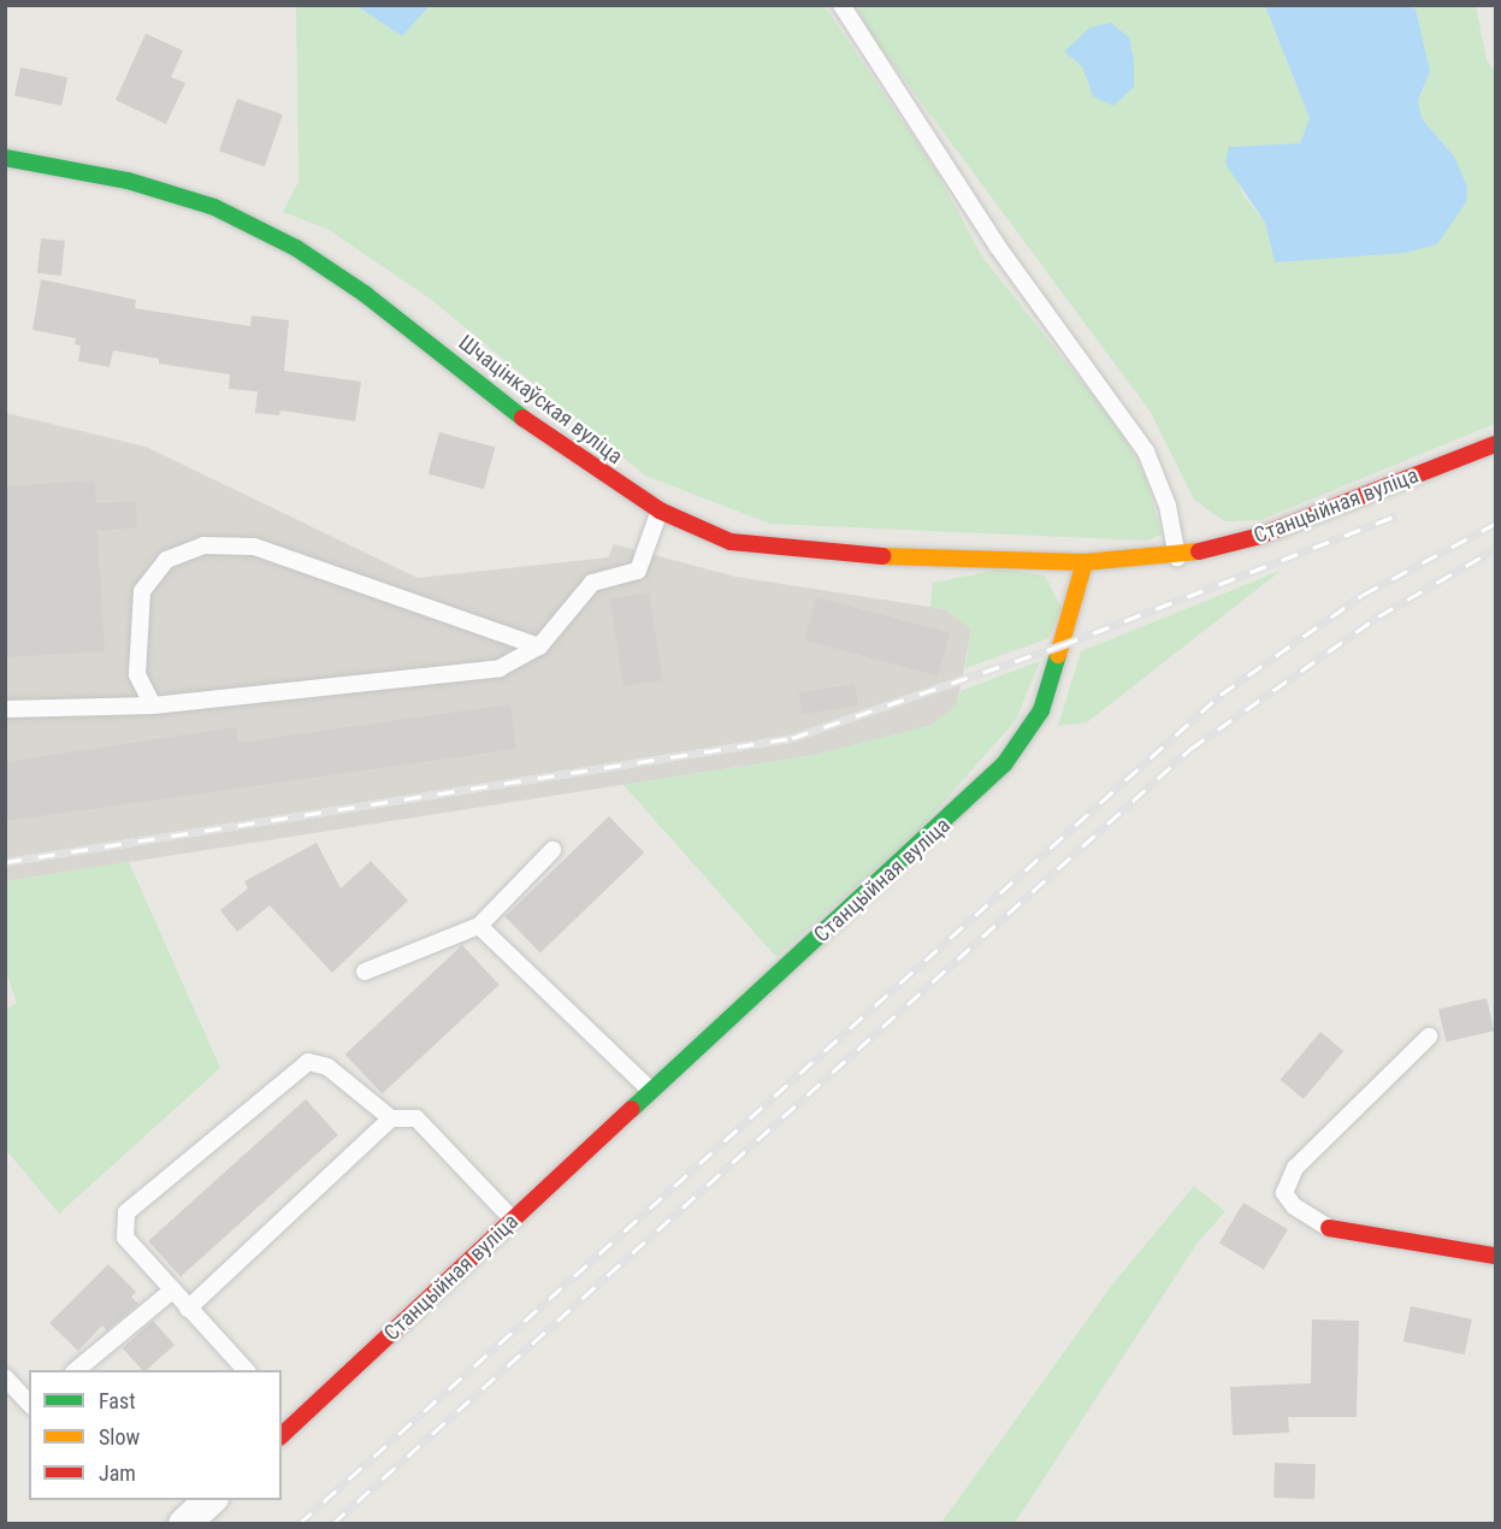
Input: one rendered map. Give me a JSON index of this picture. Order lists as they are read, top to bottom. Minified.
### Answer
{"streets":{"street":["Шчацінкаўская вуліца","Станцыйная вуліца"]},"crossings":[["Шчацінкаўская вуліца","Станцыйная вуліца"]],"legend":["Fast","Slow","Jam"]}
